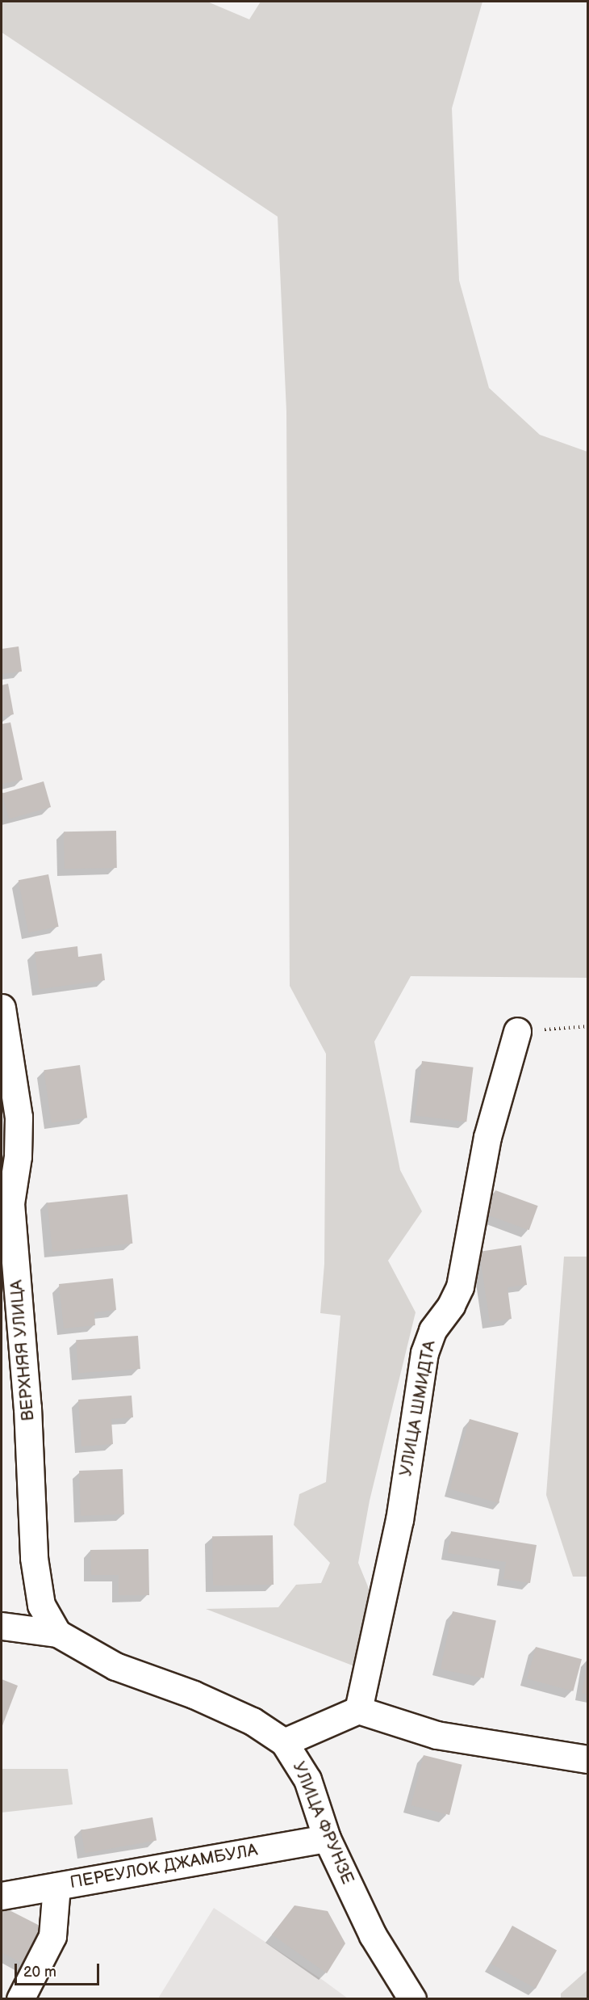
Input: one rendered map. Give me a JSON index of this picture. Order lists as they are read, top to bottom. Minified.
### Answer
{"streets":{"street":["ВЕРХНЯЯ УЛИЦА","УЛИЦА ШМИДТА","УЛИЦА ФРУНЗЕ","ПЕРЕУЛОК ДЖАМБУЛА"]},"crossings":[["ВЕРХНЯЯ УЛИЦА","УЛИЦА ФРУНЗЕ"],["УЛИЦА ФРУНЗЕ","ПЕРЕУЛОК ДЖАМБУЛА"]],"scale_bar":"20 m"}
